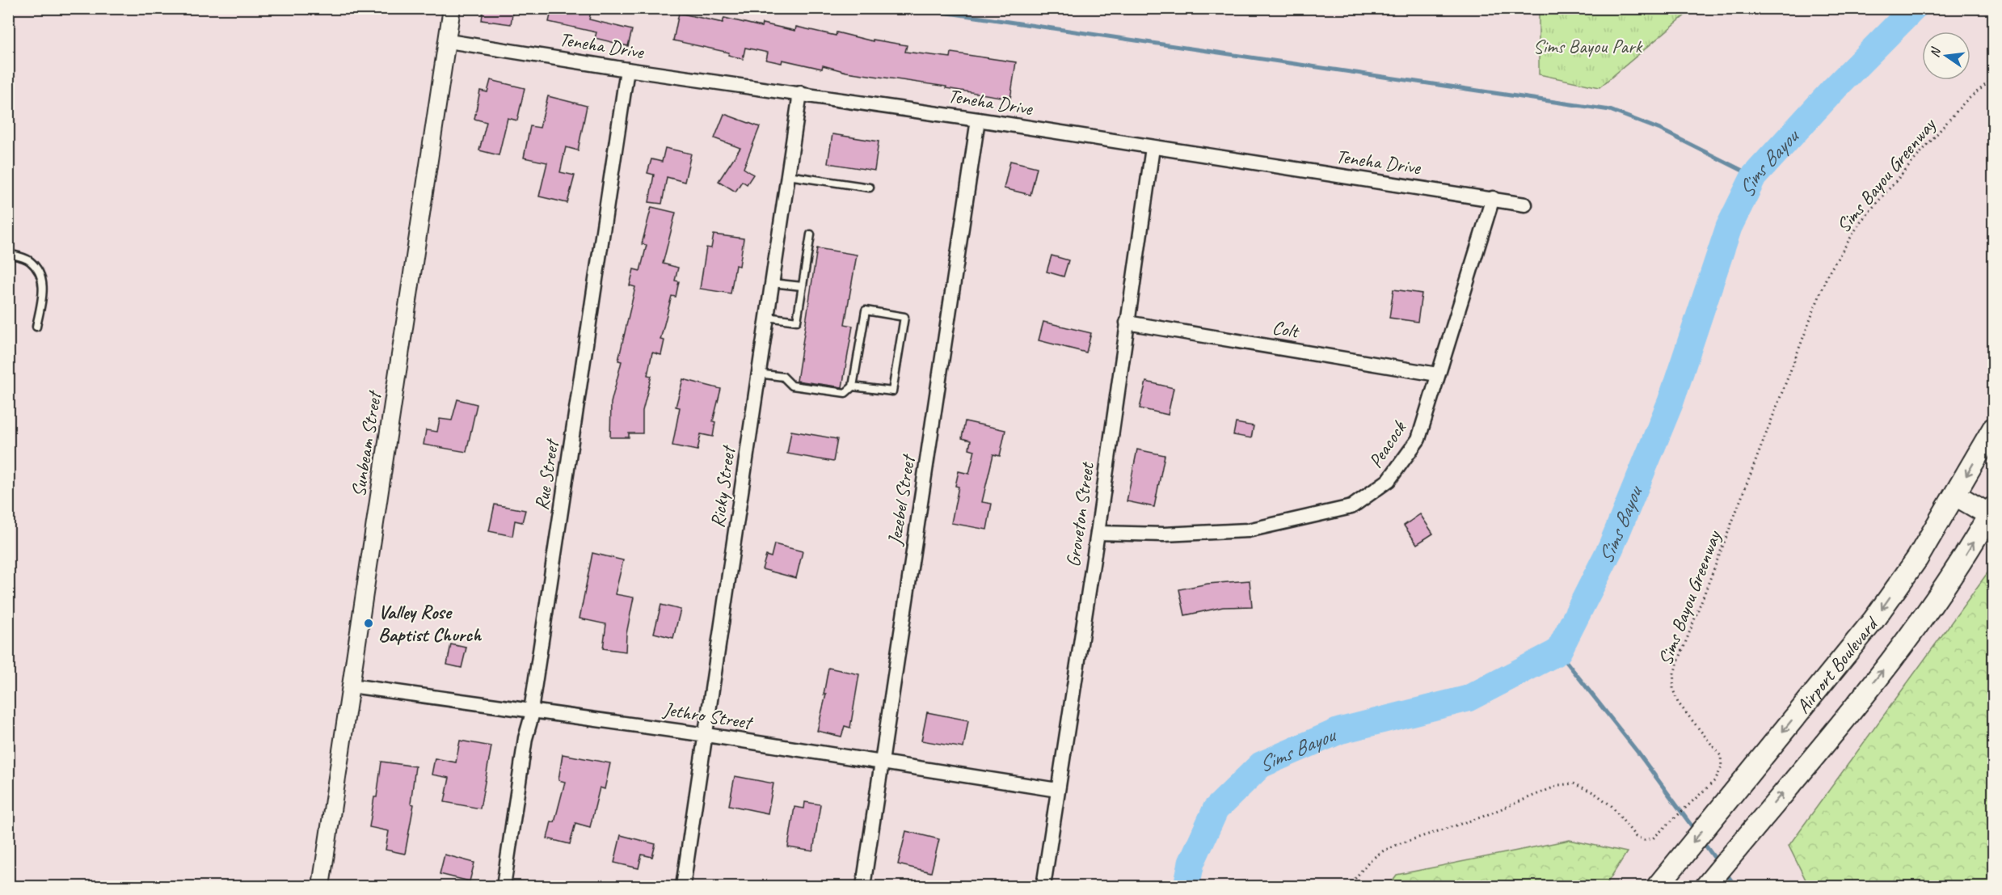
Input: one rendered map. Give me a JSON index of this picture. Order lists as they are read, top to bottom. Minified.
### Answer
{"streets":{"main road":["Airport Boulevard"],"street":["Teneha Drive","Colt","Sunbeam Street","Peacock","Rue Street","Ricky Street","Jezebel Street","Groveton Street","Jethro Street"],"path":["Sims Bayou Greenway"]},"crossings":[["Teneha Drive","Sunbeam Street"],["Teneha Drive","Peacock"],["Teneha Drive","Rue Street"],["Teneha Drive","Ricky Street"],["Teneha Drive","Jezebel Street"],["Teneha Drive","Groveton Street"],["Colt","Peacock"],["Colt","Groveton Street"],["Sunbeam Street","Jethro Street"],["Peacock","Groveton Street"],["Rue Street","Jethro Street"],["Ricky Street","Jethro Street"],["Jezebel Street","Jethro Street"],["Groveton Street","Jethro Street"]],"water":["Sims Bayou"],"parks":["Sims Bayou Park"],"places":["Valley Rose Baptist Church"],"north":"left"}
